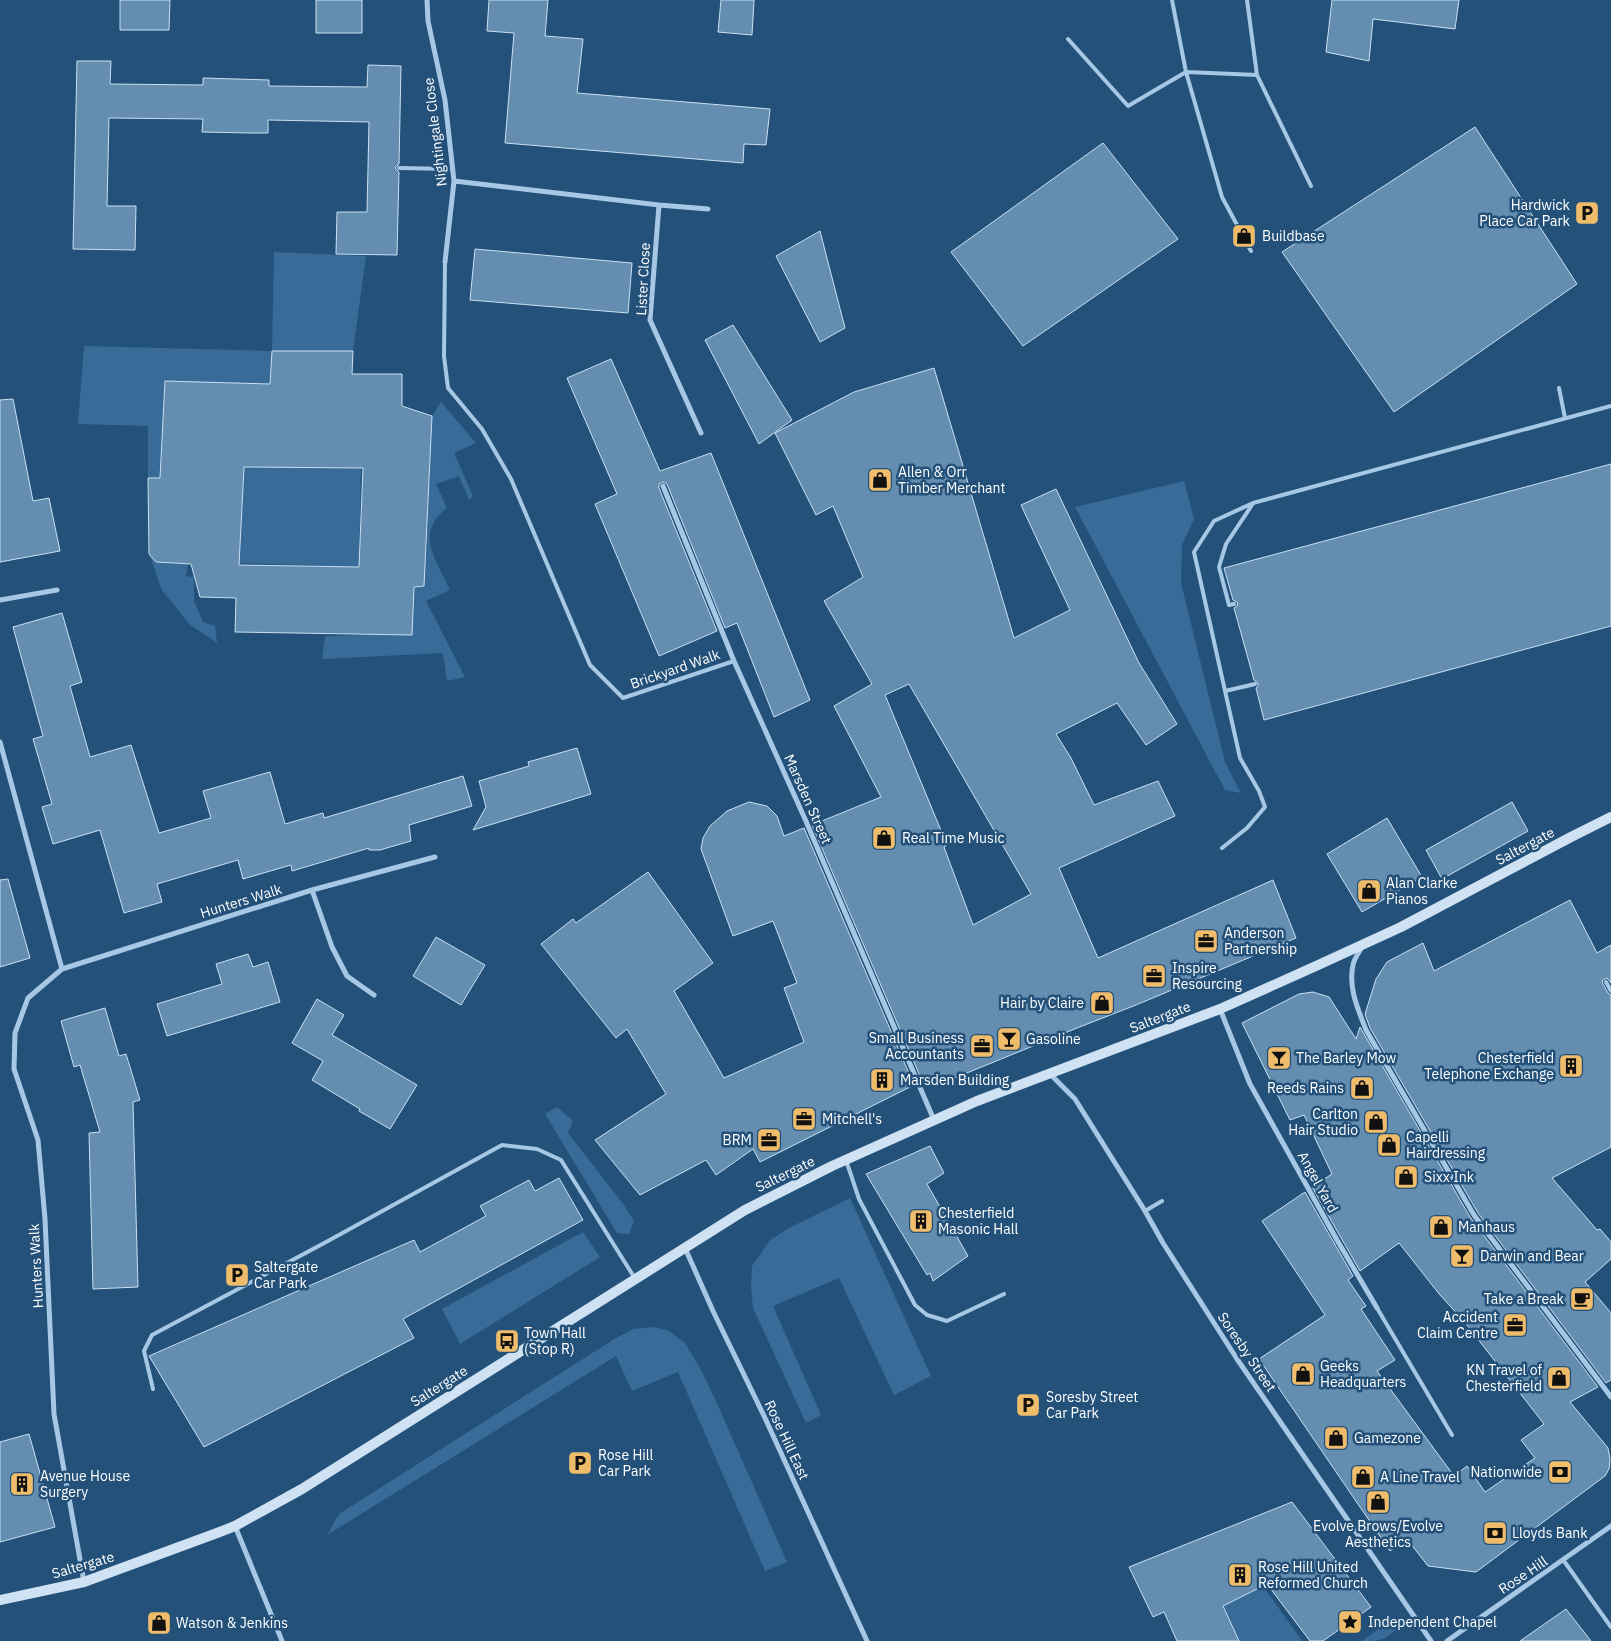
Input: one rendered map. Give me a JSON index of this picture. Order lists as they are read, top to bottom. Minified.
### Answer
{"streets":{"street":["Nightingale Close","Lister Close","Marsden Street","Saltergate","Hunters Walk","Angel Yard","Soresby Street","Rose Hill East","Rose Hill"],"lane":["Brickyard Walk"]},"crossings":[["Nightingale Close","Brickyard Walk"],["Brickyard Walk","Marsden Street"],["Marsden Street","Saltergate"],["Saltergate","Hunters Walk"],["Saltergate","Angel Yard"],["Saltergate","Soresby Street"],["Saltergate","Rose Hill East"]],"places":{"parking":["Hardwick Place Car Park","Saltergate Car Park","Soresby Street Car Park","Rose Hill Car Park"],"shop":["Buildbase","Allen & Orr Timber Merchant","Real Time Music","Alan Clarke Pianos","Hair by Claire","Reeds Rains","Carlton Hair Studio","Capelli Hairdressing","Sixx Ink","Manhaus","Geeks Headquarters","KN Travel of Chesterfield","Gamezone","A Line Travel","Evolve Brows/Evolve Aesthetics","Watson & Jenkins"],"office":["Anderson Partnership","Inspire Resourcing","Small Business Accountants","Mitchell's","BRM","Accident Claim Centre"],"bar":["Gasoline","The Barley Mow","Darwin and Bear"],"building":["Chesterfield Telephone Exchange","Marsden Building","Chesterfield Masonic Hall","Avenue House Surgery","Rose Hill United Reformed Church"],"cafe":["Take a Break"],"bus stop":["Town Hall (Stop R)"],"bank":["Nationwide","Lloyds Bank"],"place":["Independent Chapel"]}}
